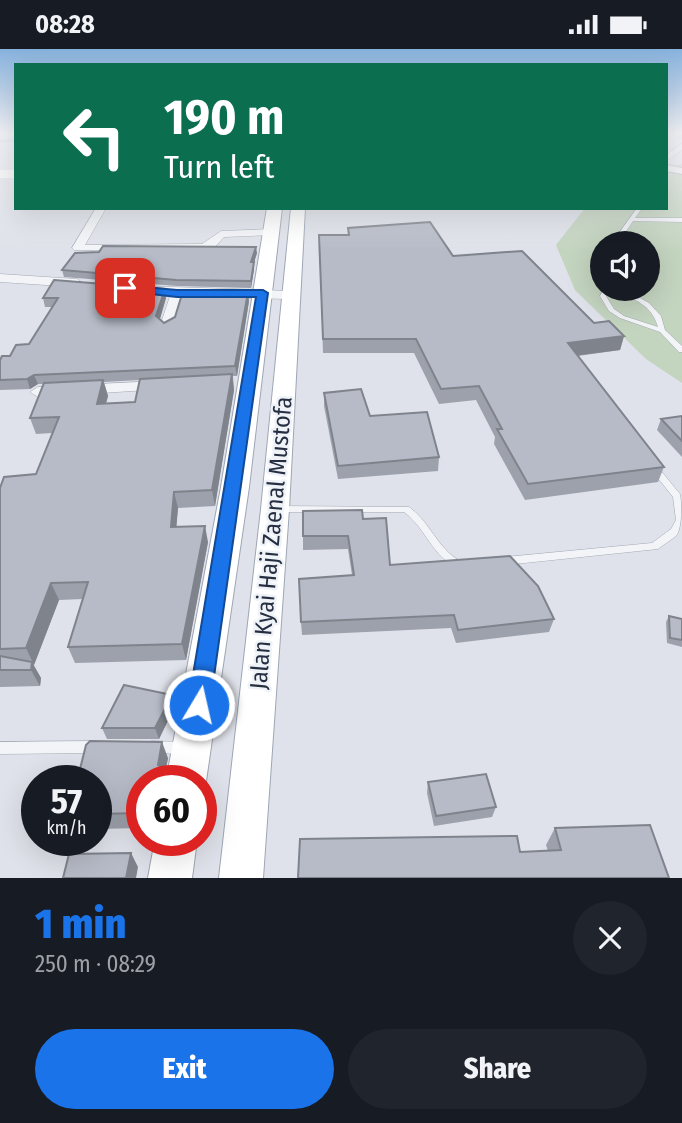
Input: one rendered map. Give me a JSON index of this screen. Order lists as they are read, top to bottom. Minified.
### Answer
{"streets":{"main road":["Jalan Kyai Haji Zaenal Mustofa"]},"page":{"status":"08:28","turn":["190 m","Turn left"],"speed":"57 km/h","limit":"60","heading":["1 min","250 m · 08:29"],"buttons":["Exit","Share"]}}
